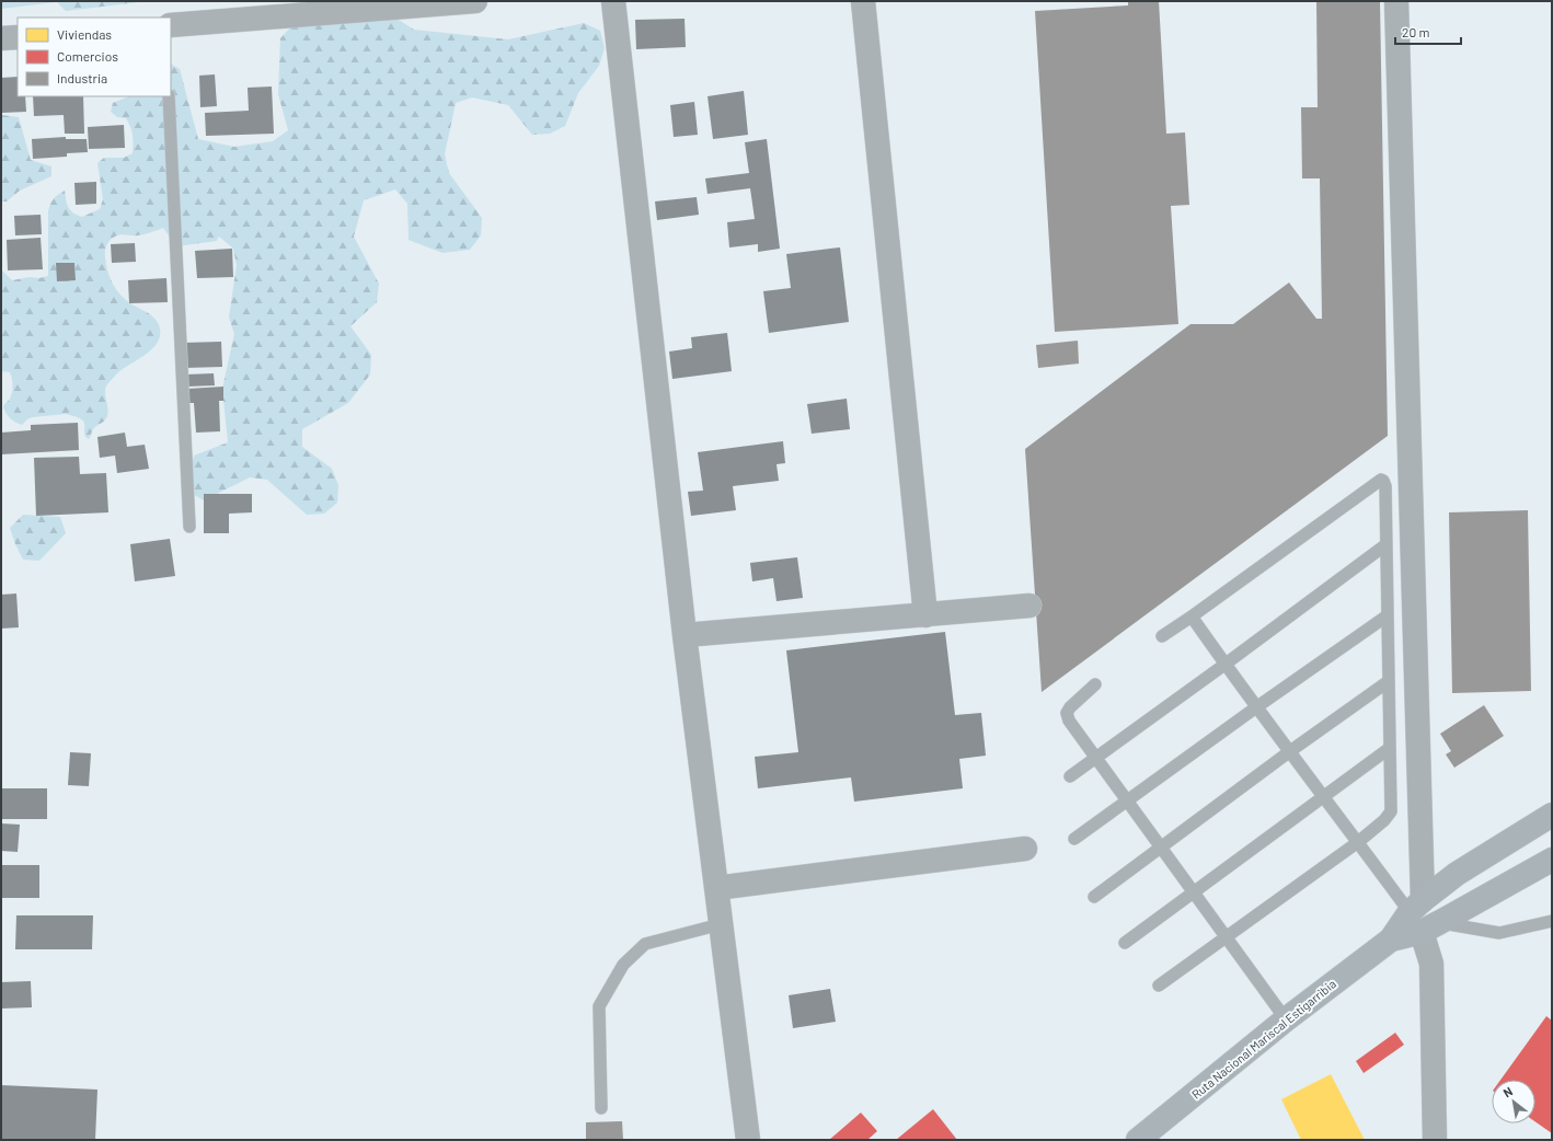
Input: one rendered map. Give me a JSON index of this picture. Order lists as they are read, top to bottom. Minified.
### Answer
{"streets":{"main road":["Ruta Nacional Mariscal Estigarribia"]},"legend":["Viviendas","Comercios","Industria"],"scale_bar":"20 m","north":"top left"}
